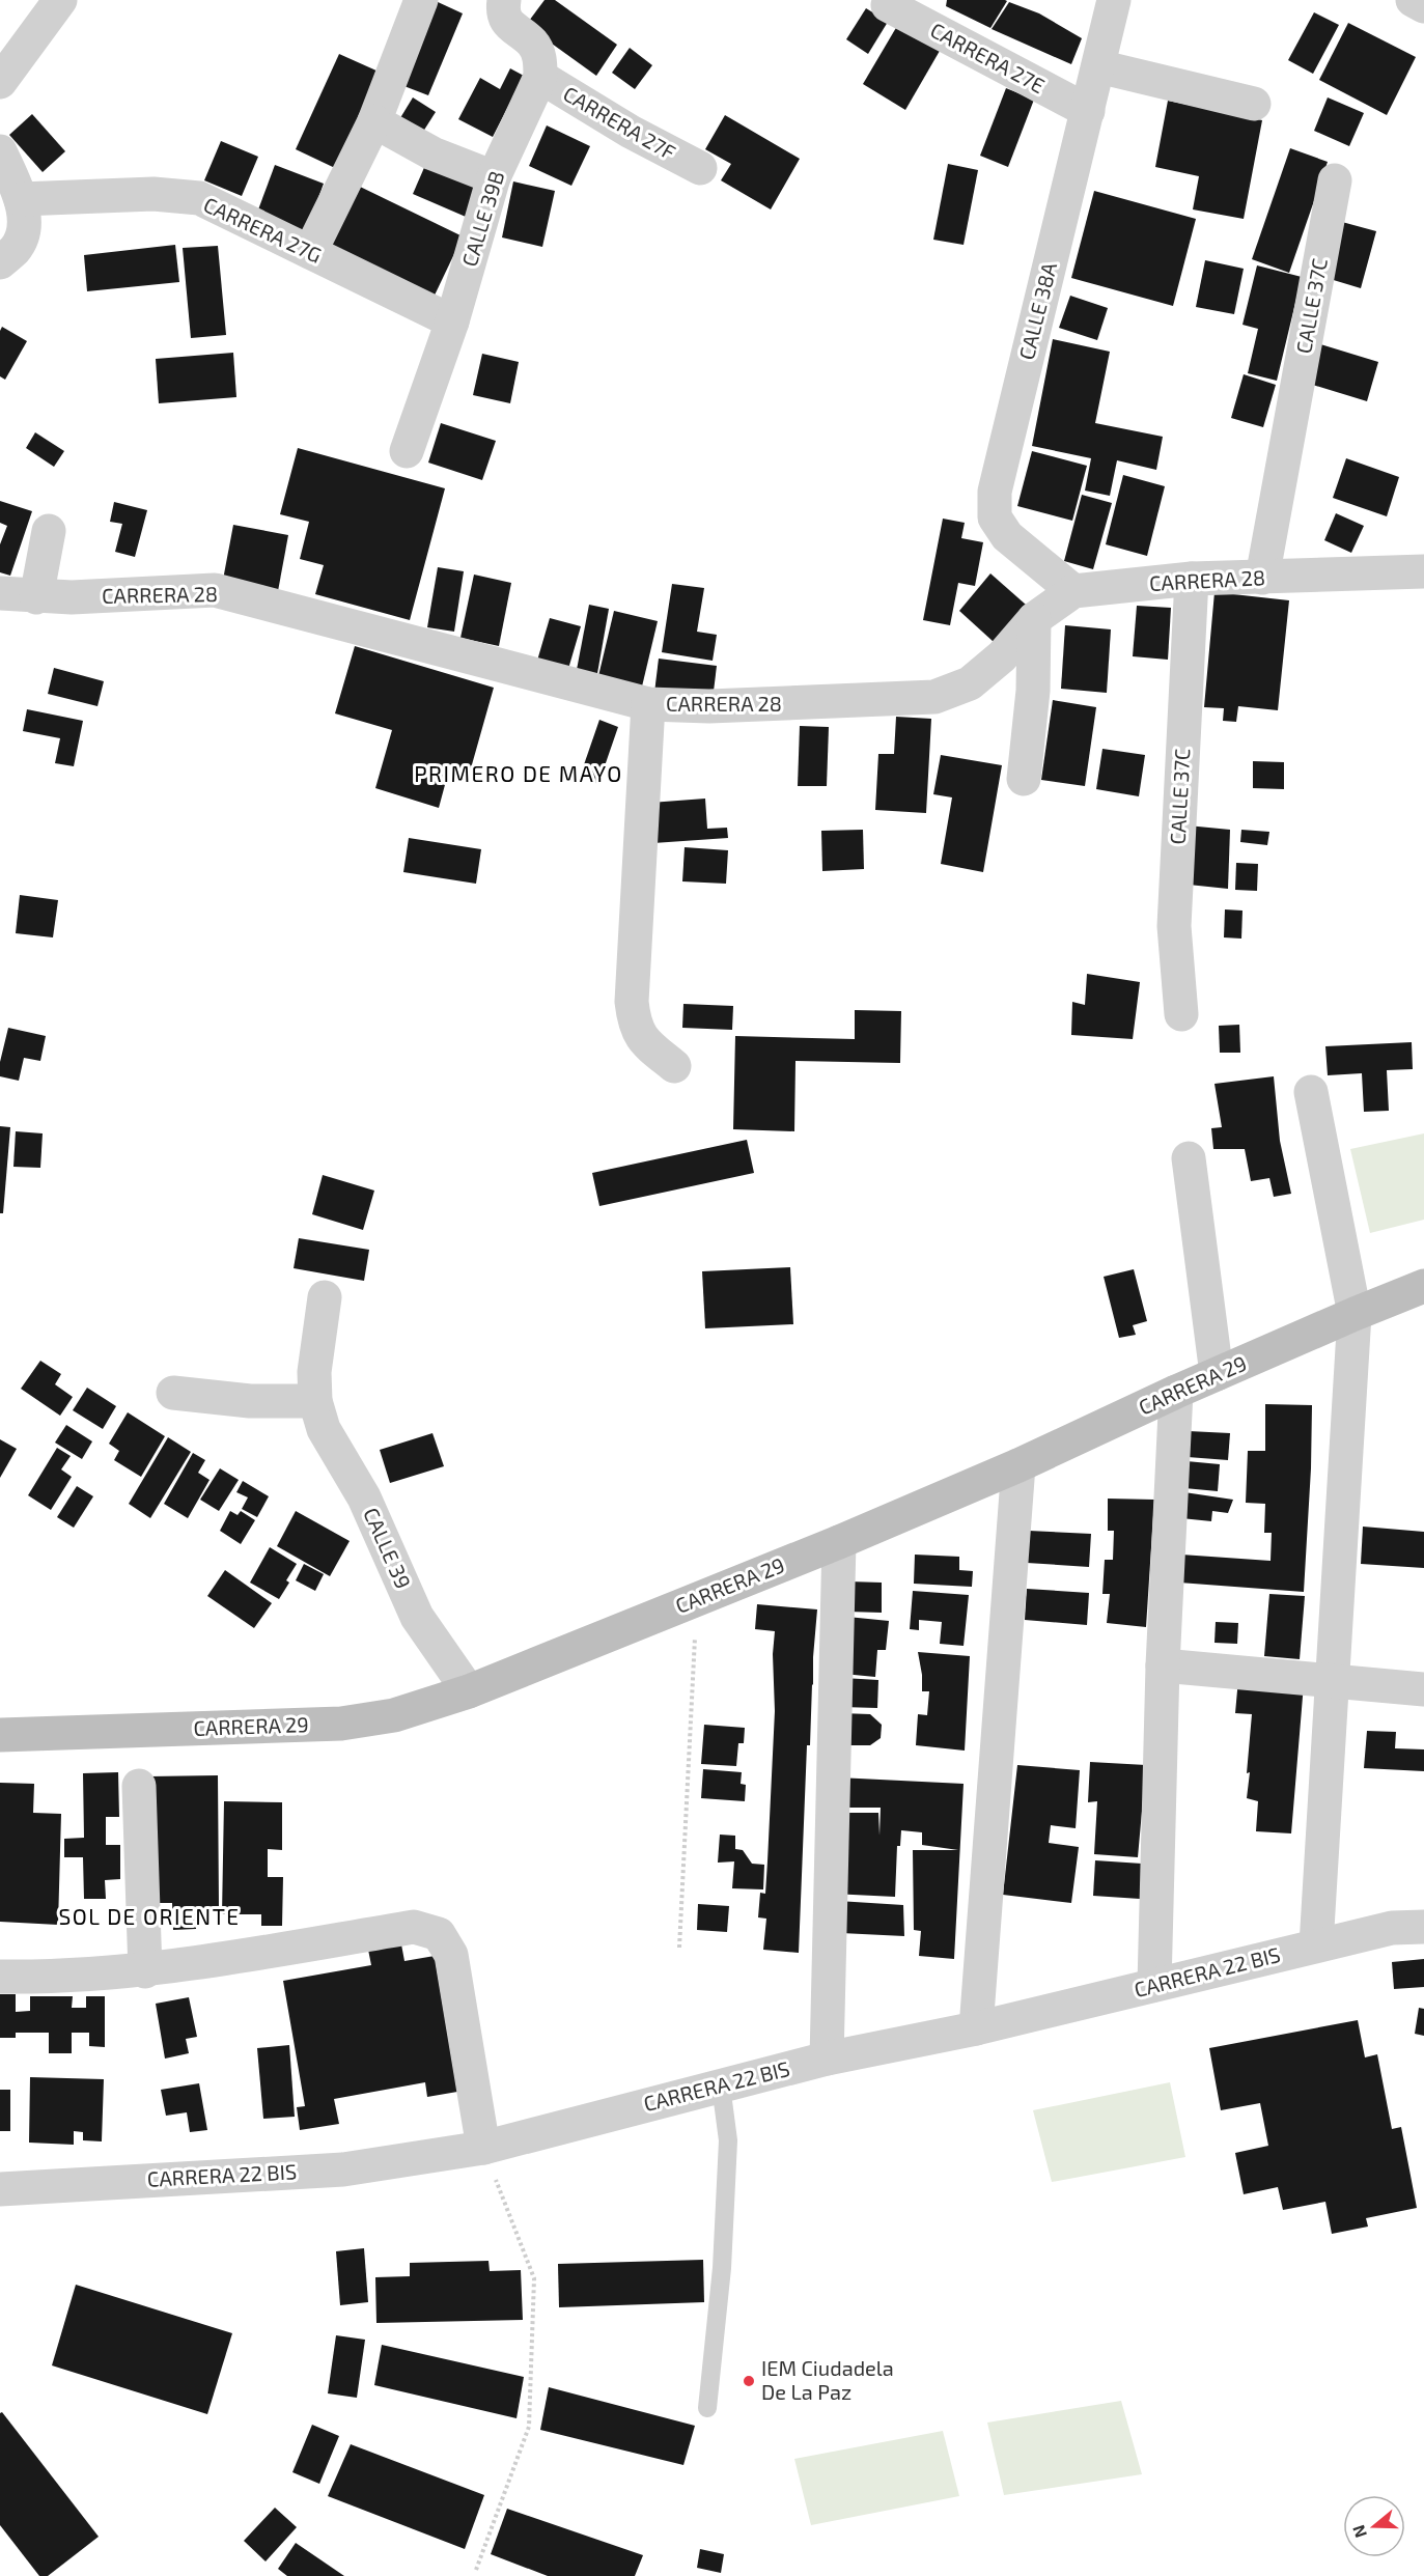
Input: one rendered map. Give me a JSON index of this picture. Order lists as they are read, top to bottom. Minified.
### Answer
{"streets":{"street":["CARRERA 27E","CARRERA 27F","CALLE 39B","CARRERA 27G","CALLE 37C","CALLE 38A","CARRERA 28","CARRERA 29","CALLE 39","CARRERA 22 BIS"]},"crossings":[["CARRERA 27E","CALLE 38A"],["CARRERA 27F","CALLE 39B"],["CALLE 39B","CARRERA 27G"],["CALLE 37C","CARRERA 28"],["CALLE 38A","CARRERA 28"],["CARRERA 29","CALLE 39"]],"districts":["PRIMERO DE MAYO","SOL DE ORIENTE"],"places":["IEM Ciudadela De La Paz"],"north":"left"}
